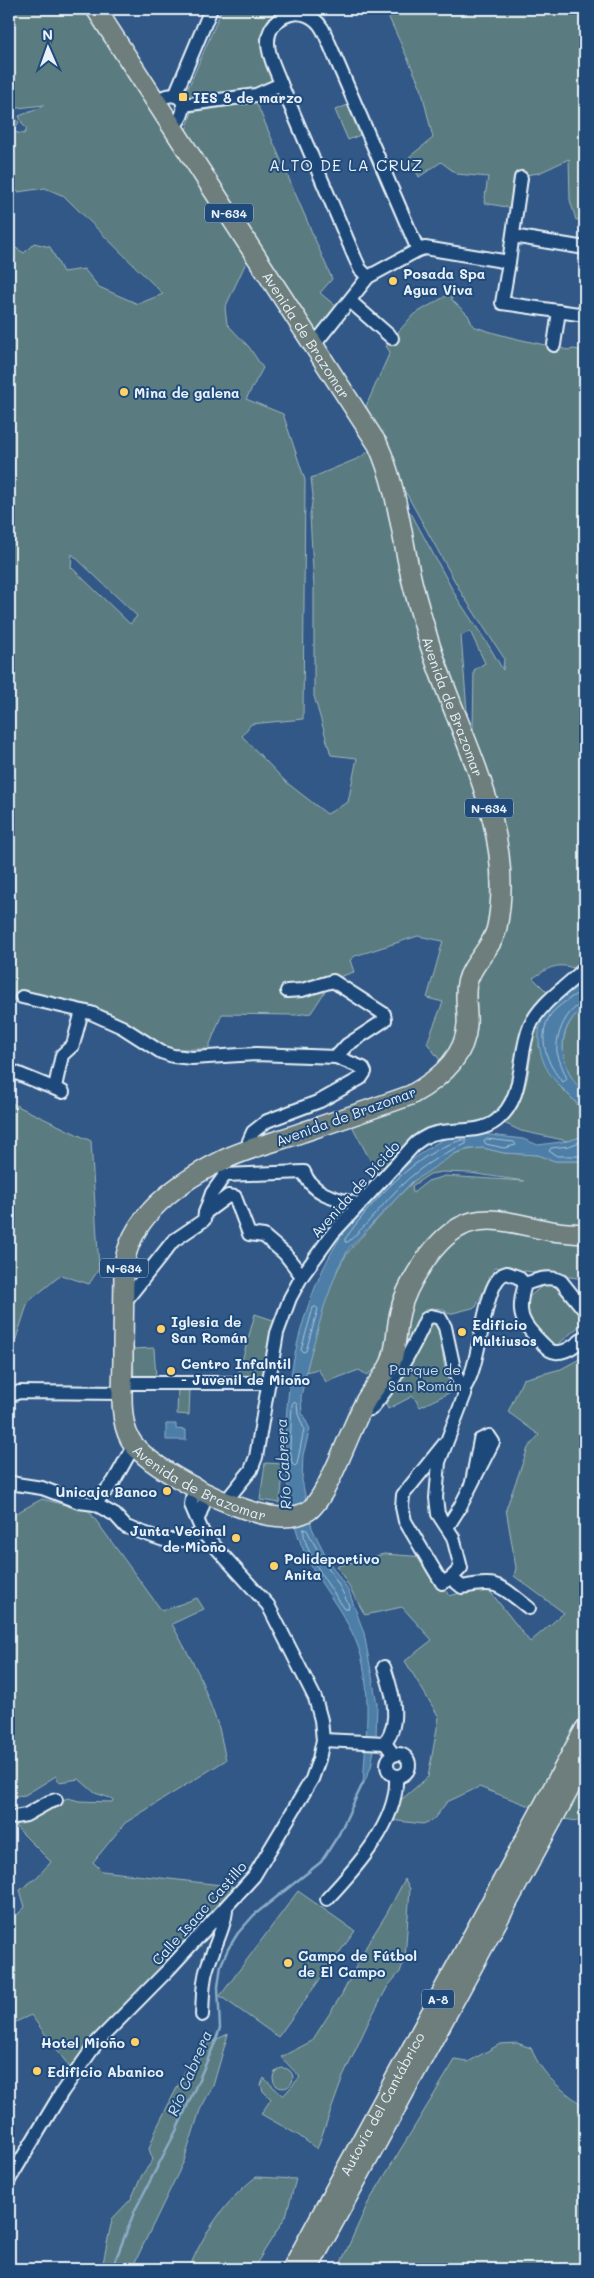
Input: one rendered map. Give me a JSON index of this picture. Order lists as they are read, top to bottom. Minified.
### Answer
{"streets":{"highway":["N-634","Avenida de Brazomar","A-8","Autovía del Cantábrico"],"street":["Avenida de Dícido","Calle Isaac Castillo"]},"crossings":[["N-634","Avenida de Brazomar"],["Avenida de Brazomar","Avenida de Dícido"],["Avenida de Brazomar","Calle Isaac Castillo"],["Avenida de Dícido","Calle Isaac Castillo"]],"districts":["ALTO DE LA CRUZ"],"water":["Río Cabrera"],"parks":["Parque de San Román"],"places":{"transit":["IES 8 de marzo"],"other":["Posada Spa Agua Viva","Mina de galena","Iglesia de San Román","Edificio Multiusos","Centro Infalntil - Juvenil de Mioño","Unicaja Banco","Junta Vecinal de Mioño","Polideportivo Anita","Campo de Fútbol de El Campo","Hotel Mioño","Edificio Abanico"]},"north":"top"}
